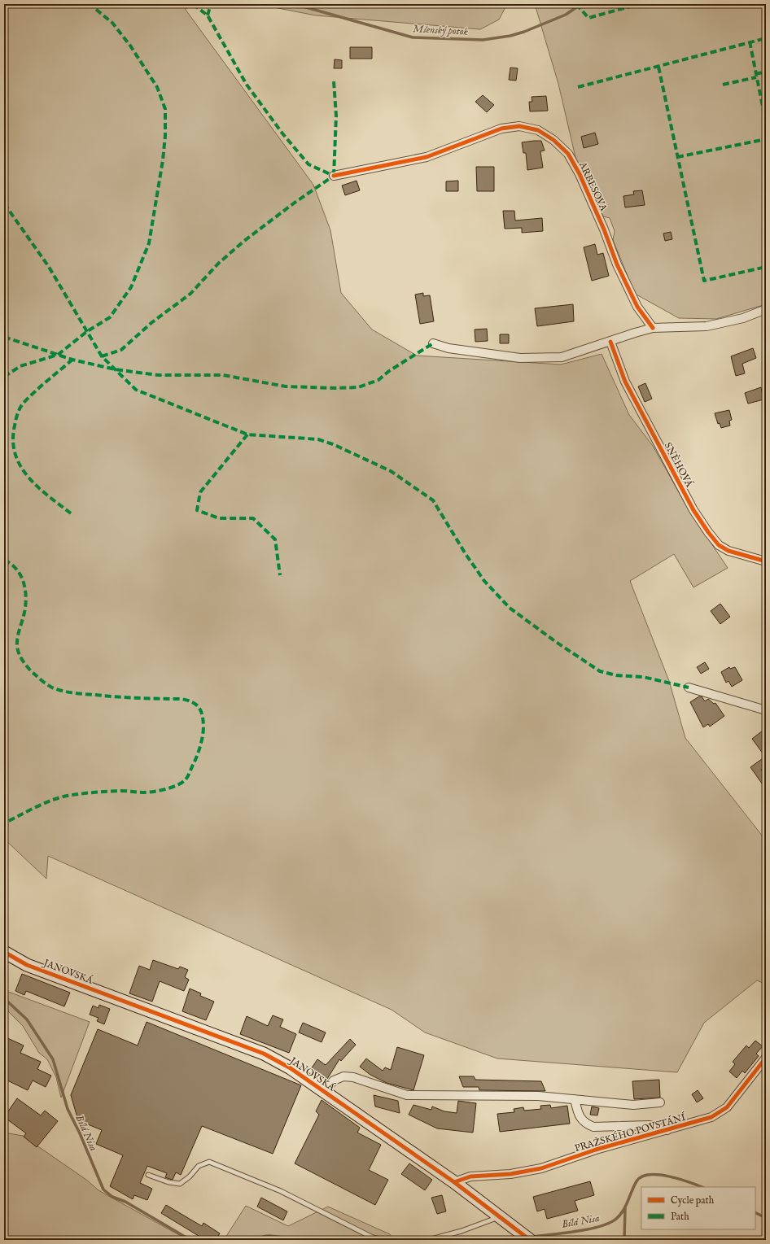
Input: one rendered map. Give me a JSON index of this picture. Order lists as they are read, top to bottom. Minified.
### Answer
{"streets":{"street":["ARBESOVA","SNĚHOVÁ","JANOVSKÁ","PRAŽSKÉHO POVSTÁNÍ"]},"crossings":[["JANOVSKÁ","PRAŽSKÉHO POVSTÁNÍ"]],"water":["Mšenský potok","Bílá Nisa"],"legend":["Cycle path","Path"]}
